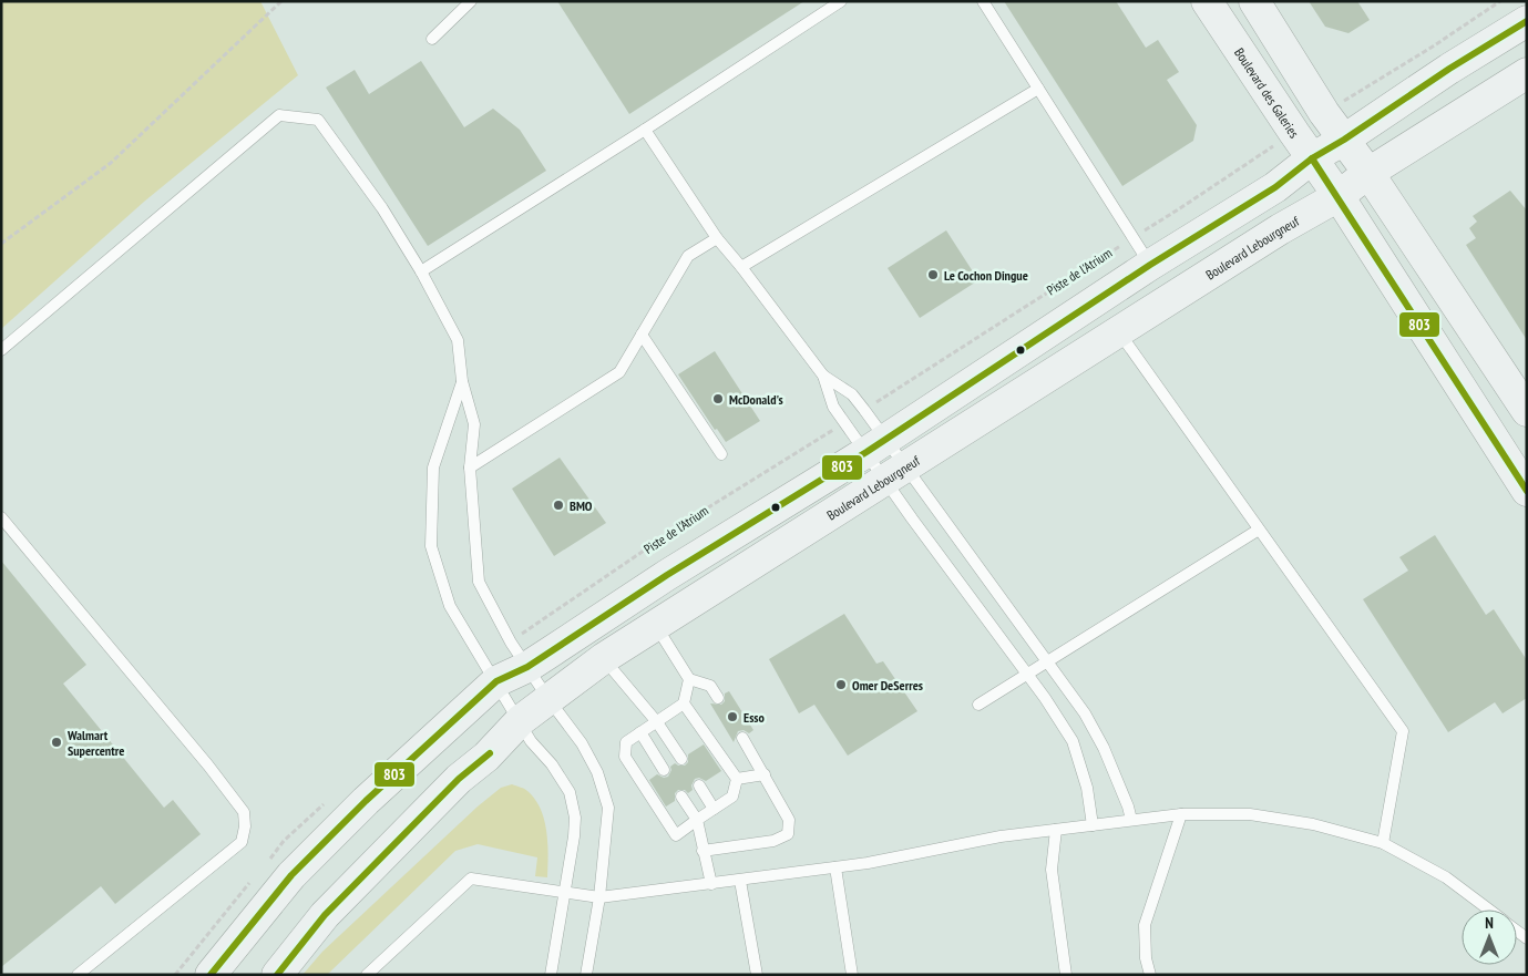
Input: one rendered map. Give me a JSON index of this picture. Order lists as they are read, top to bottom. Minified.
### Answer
{"streets":{"main road":["Boulevard des Galeries","Boulevard Lebourgneuf"],"path":["Piste de l'Atrium"]},"crossings":[["Boulevard des Galeries","Boulevard Lebourgneuf"]],"places":["Le Cochon Dingue","McDonald's","BMO","Omer DeSerres","Esso","Walmart Supercentre"],"lines":["transit line 803"],"north":"top"}
